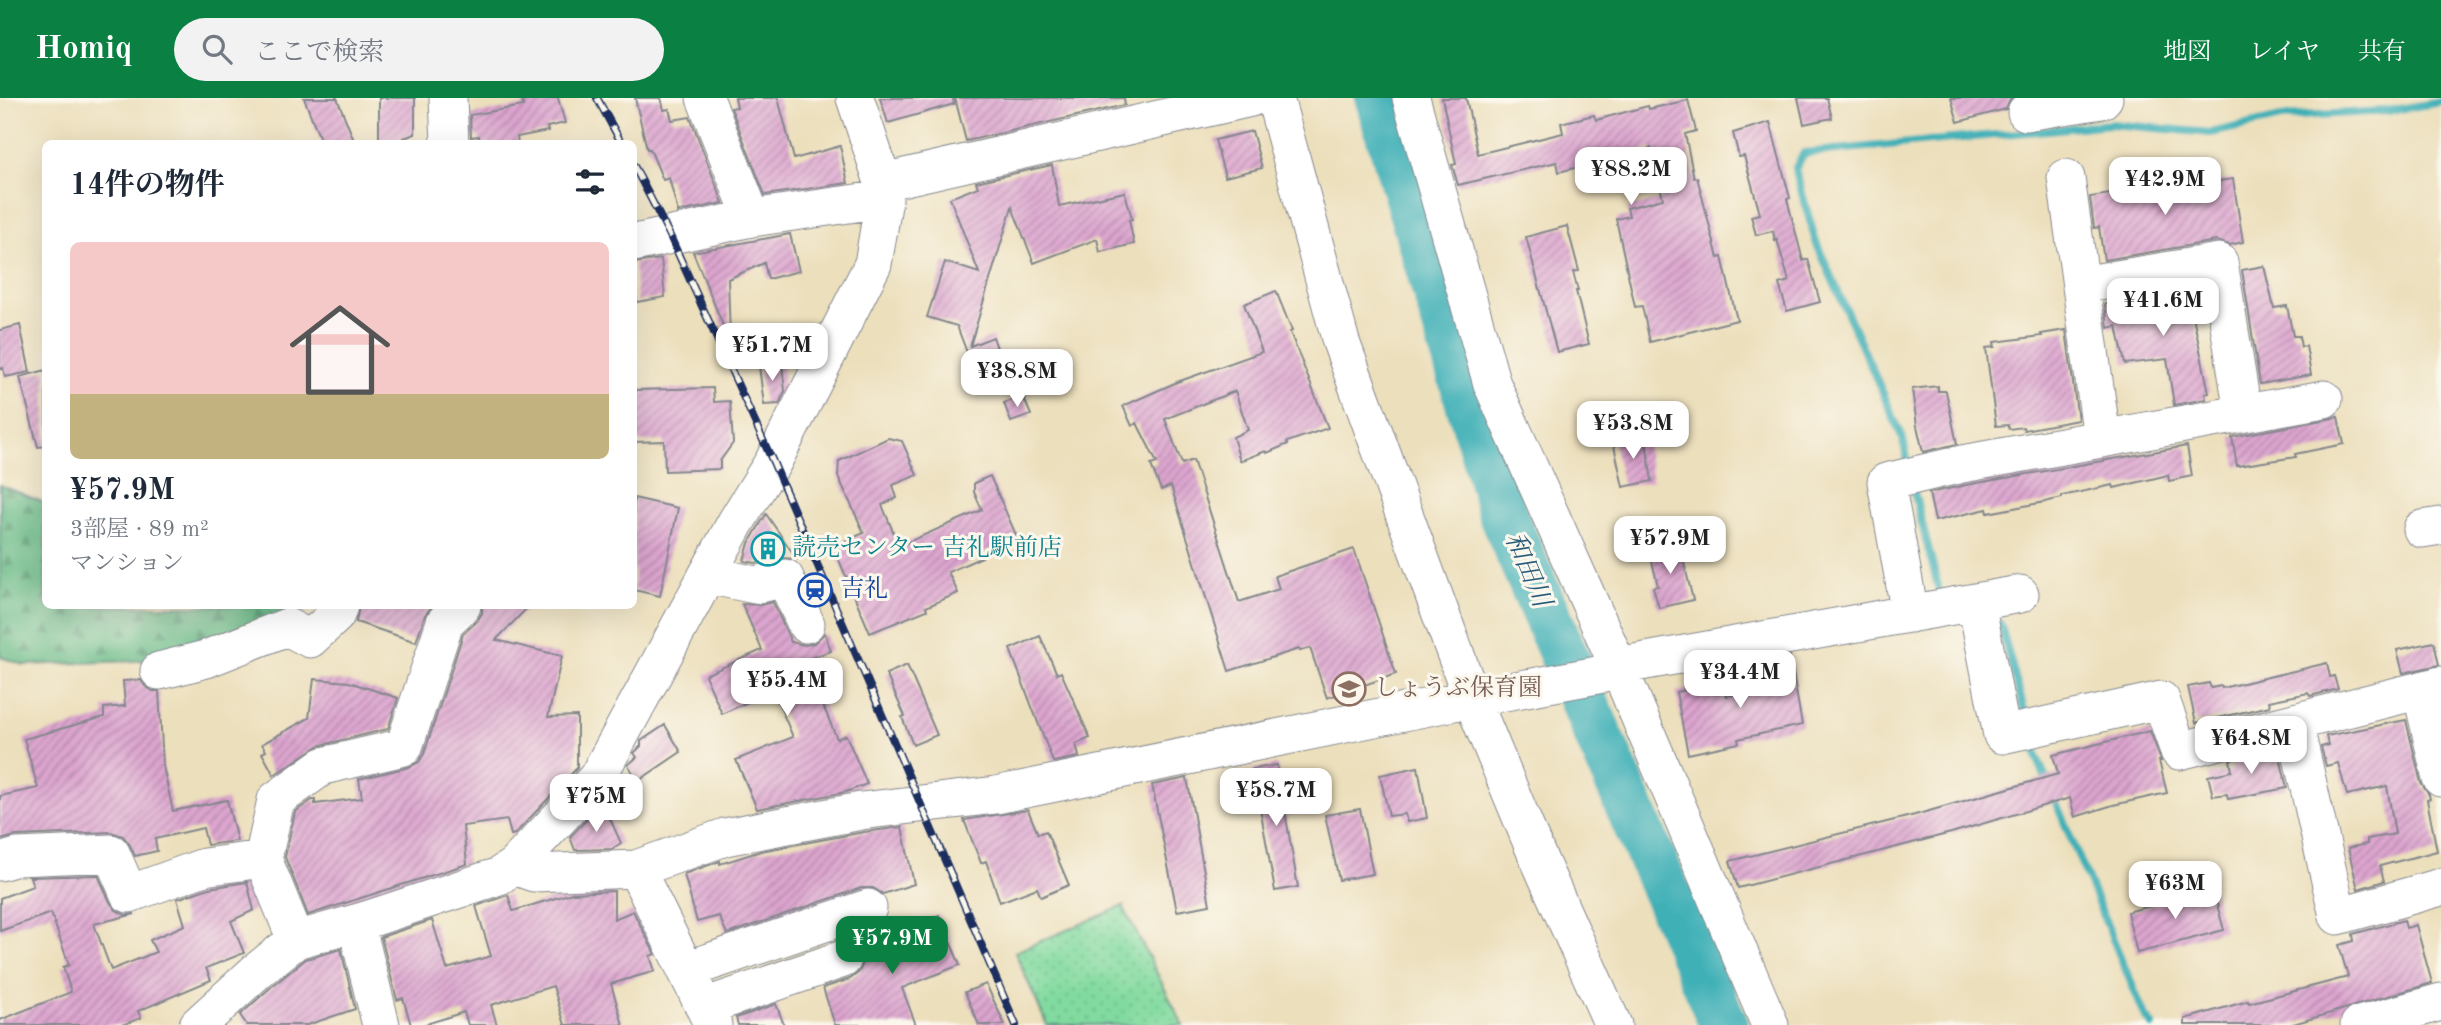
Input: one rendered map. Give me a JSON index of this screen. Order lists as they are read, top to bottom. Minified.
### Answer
{"water":["和田川"],"places":{"building":["読売センター 吉礼駅前店"],"station":["吉礼"],"school or university":["しょうぶ保育園"]},"page":{"header":"Homiq","search":"ここで検索","nav":["地図","レイヤ","共有"],"heading":"14件の物件","price":["¥88.2M","¥42.9M","¥41.6M","¥51.7M","¥38.8M","¥53.8M","¥57.9M","¥34.4M","¥55.4M","¥64.8M","¥58.7M","¥75M","¥63M","¥57.9M"],"list":[{"name":"¥57.9M","note":"3部屋 · 89 m² · マンション"}]}}
